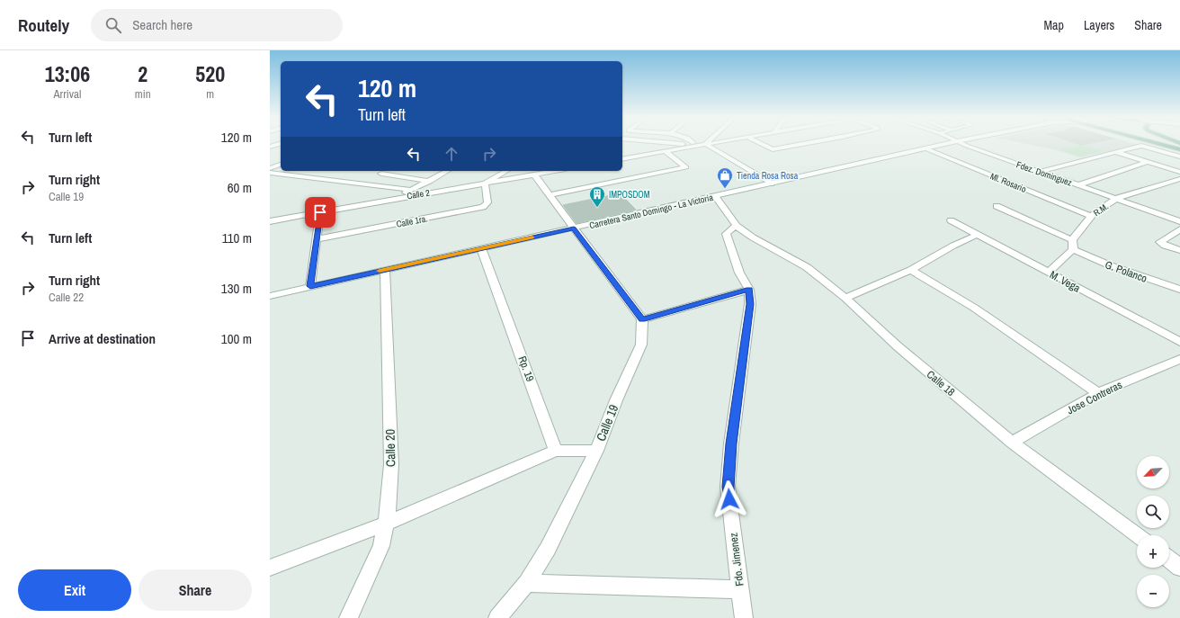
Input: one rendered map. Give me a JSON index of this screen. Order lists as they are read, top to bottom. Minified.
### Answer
{"streets":{"street":["Fdez. Dominguez","Ml. Rosario","Calle 2","R.M.","Carretera Santo Domingo - La Victoria","Calle 1ra.","G. Polanco","M. Vega","Rp. 19","Calle 18","Jose Contreras","Calle 19","Calle 20","Fdo. Jimenez"]},"crossings":[["Fdez. Dominguez","R.M."],["Ml. Rosario","R.M."],["Ml. Rosario","Carretera Santo Domingo - La Victoria"],["Calle 2","Calle 1ra."],["R.M.","G. Polanco"],["R.M.","M. Vega"],["Carretera Santo Domingo - La Victoria","Rp. 19"],["Carretera Santo Domingo - La Victoria","Calle 20"],["Calle 18","Jose Contreras"],["Calle 18","Fdo. Jimenez"]],"places":{"shop":["Tienda Rosa Rosa"],"building":["IMPOSDOM"]},"north":"bottom left","page":{"header":"Routely","search":"Search here","nav":["Map","Layers","Share"],"eta":["13:06","Arrival","2","min","520","m"],"turn":["120 m","Turn left"],"list":[{"name":"Turn left","value":"120 m"},{"name":"Turn right","note":"Calle 19","value":"60 m"},{"name":"Turn left","value":"110 m"},{"name":"Turn right","note":"Calle 22","value":"130 m"},{"name":"Arrive at destination","value":"100 m"}],"map_buttons":["+","−"],"buttons":["Exit","Share"]}}
